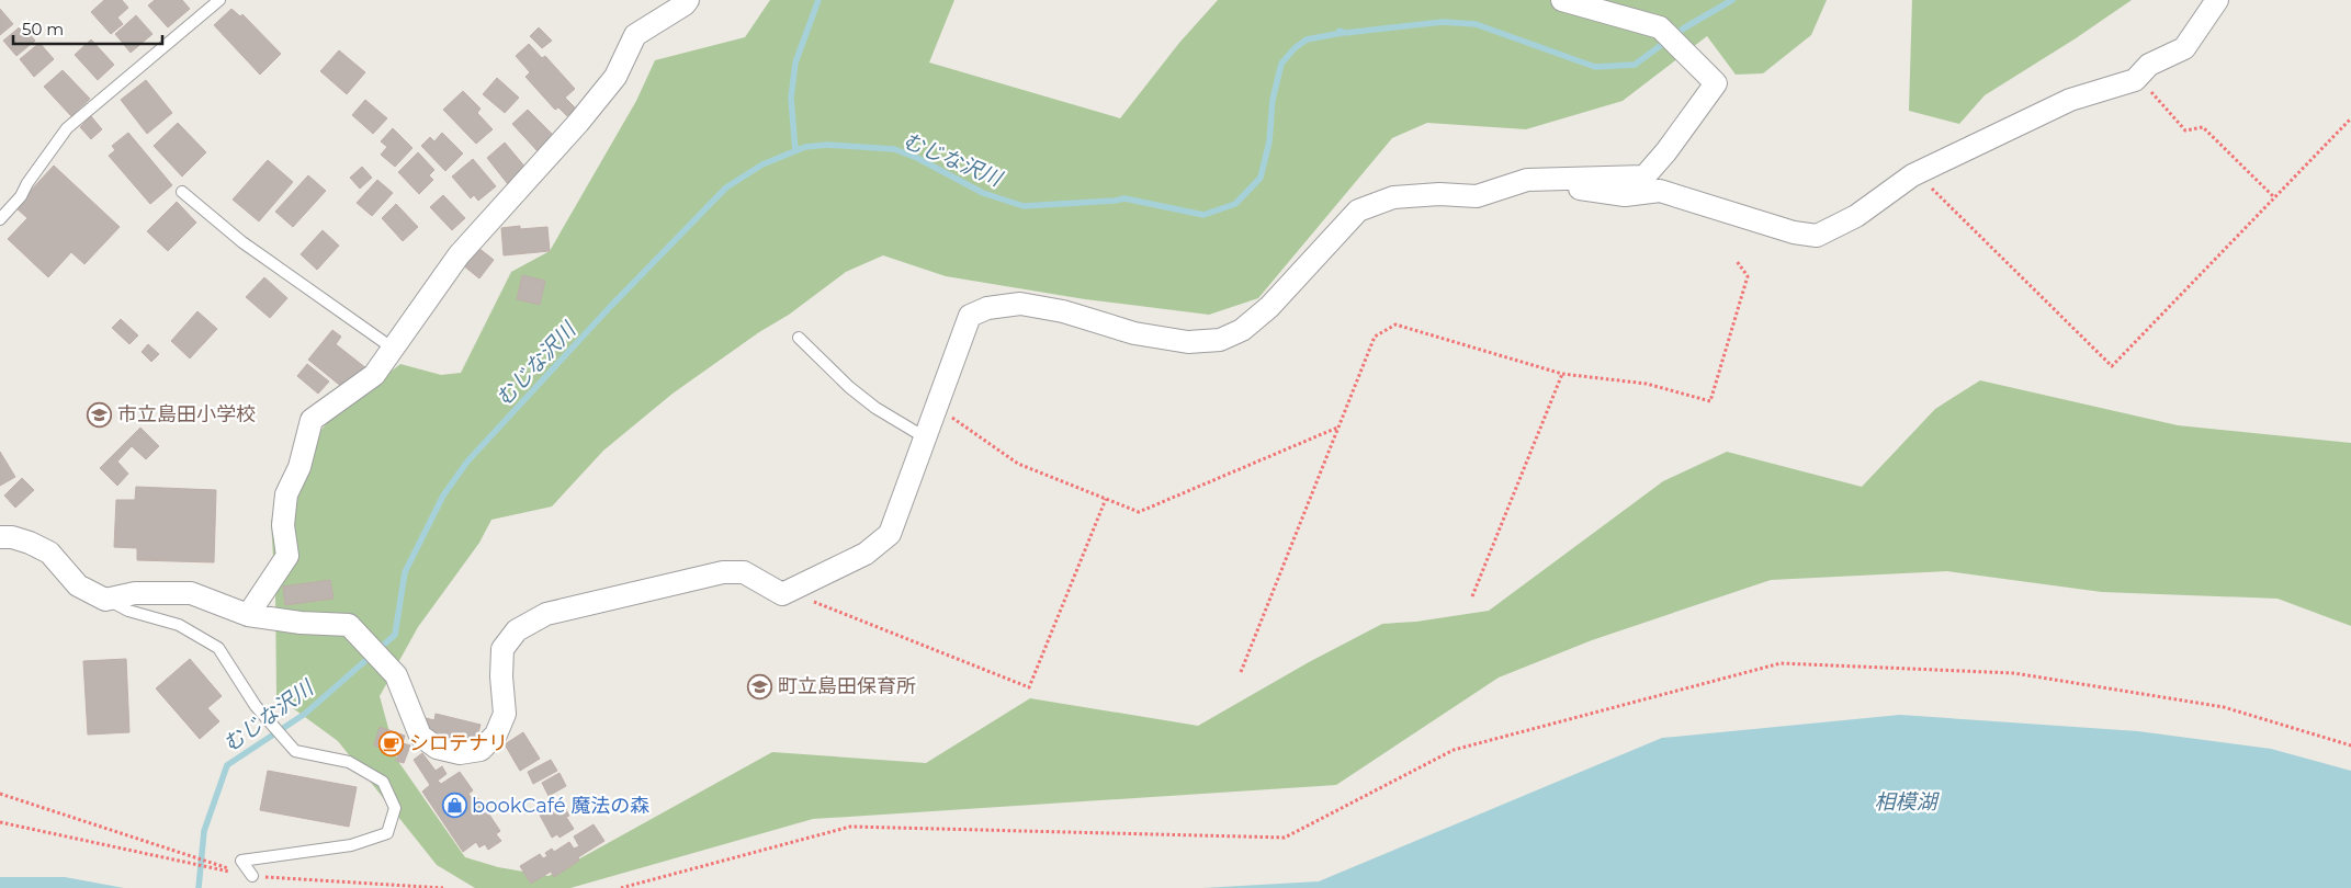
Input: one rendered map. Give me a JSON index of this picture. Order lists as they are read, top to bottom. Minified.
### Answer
{"water":["むじな沢川","相模湖"],"places":{"school or university":["市立島田小学校","町立島田保育所"],"cafe":["シロテナリ"],"shop":["bookCafé 魔法の森"]},"scale_bar":"50 m"}
